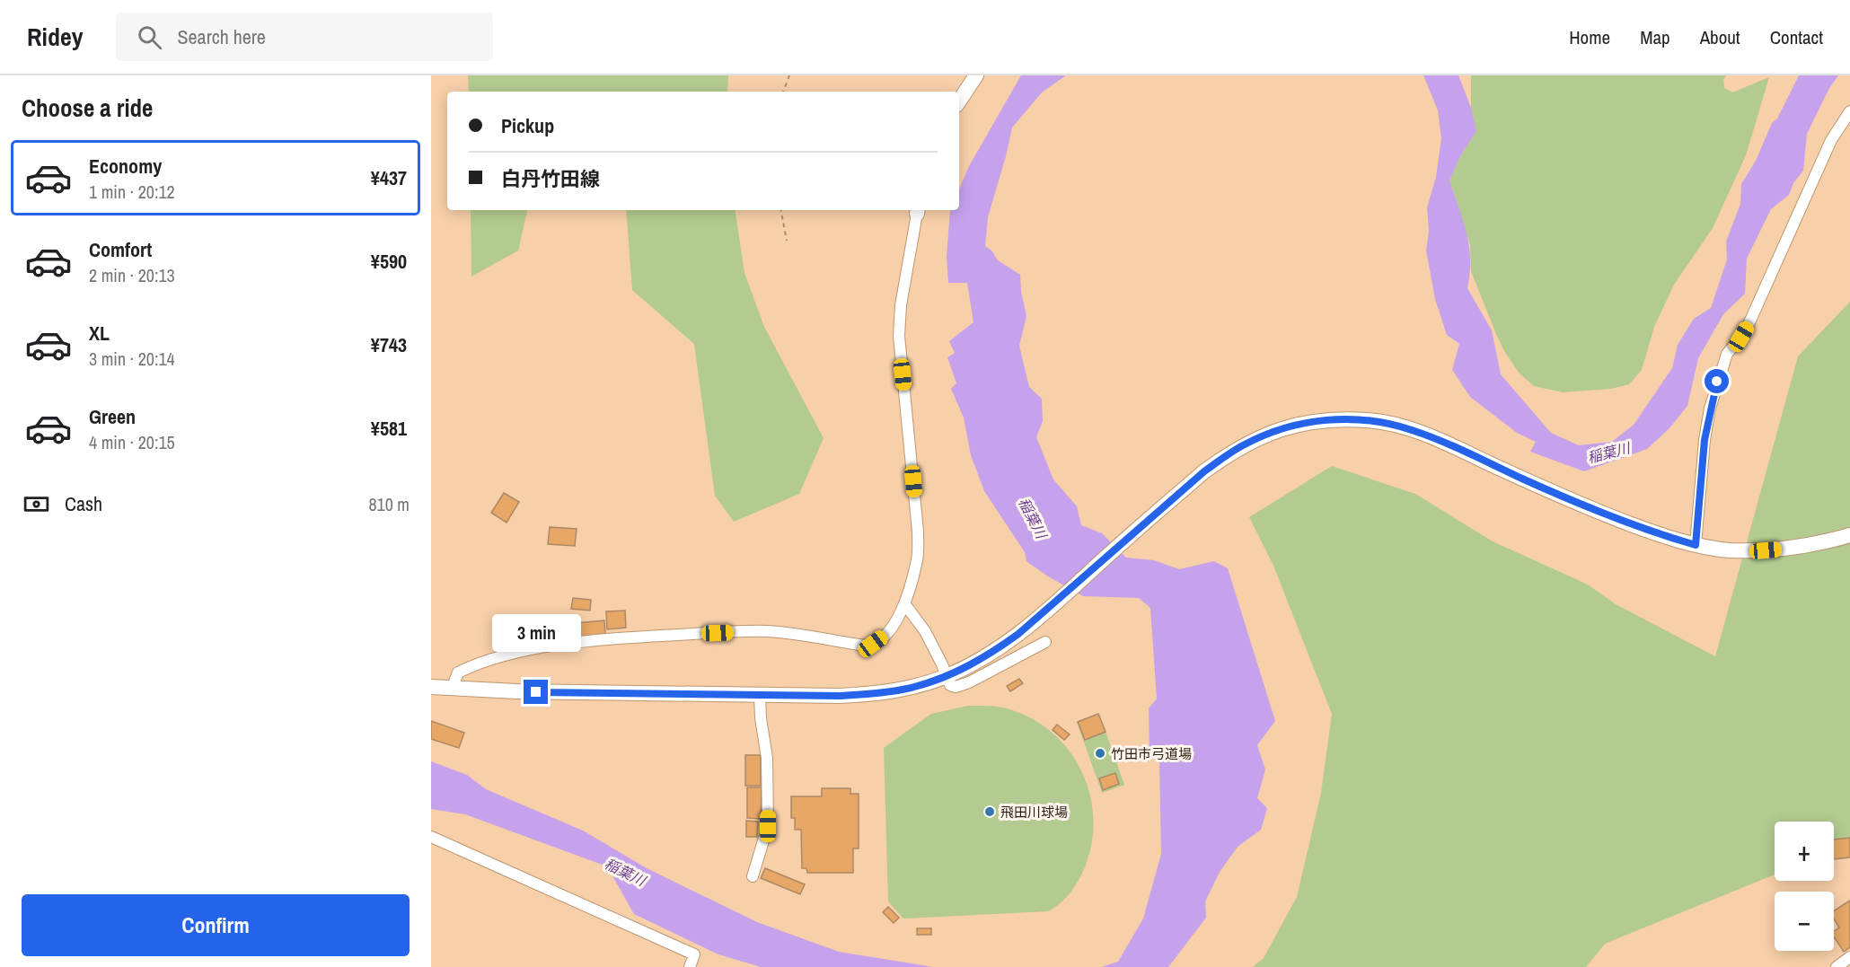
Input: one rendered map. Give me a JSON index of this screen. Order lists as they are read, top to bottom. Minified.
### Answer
{"water":["稲葉川"],"places":["竹田市弓道場","飛田川球場"],"page":{"header":"Ridey","search":"Search here","nav":["Home","Map","About","Contact"],"heading":"Choose a ride","banner":["Pickup","白丹竹田線"],"list":[{"name":"Economy","note":"1 min · 20:12","value":"¥437"},{"name":"Comfort","note":"2 min · 20:13","value":"¥590"},{"name":"XL","note":"3 min · 20:14","value":"¥743"},{"name":"Green","note":"4 min · 20:15","value":"¥581"}],"pay":["Cash","810 m"],"bubble":"3 min","map_buttons":["+","−"],"buttons":"Confirm"}}
